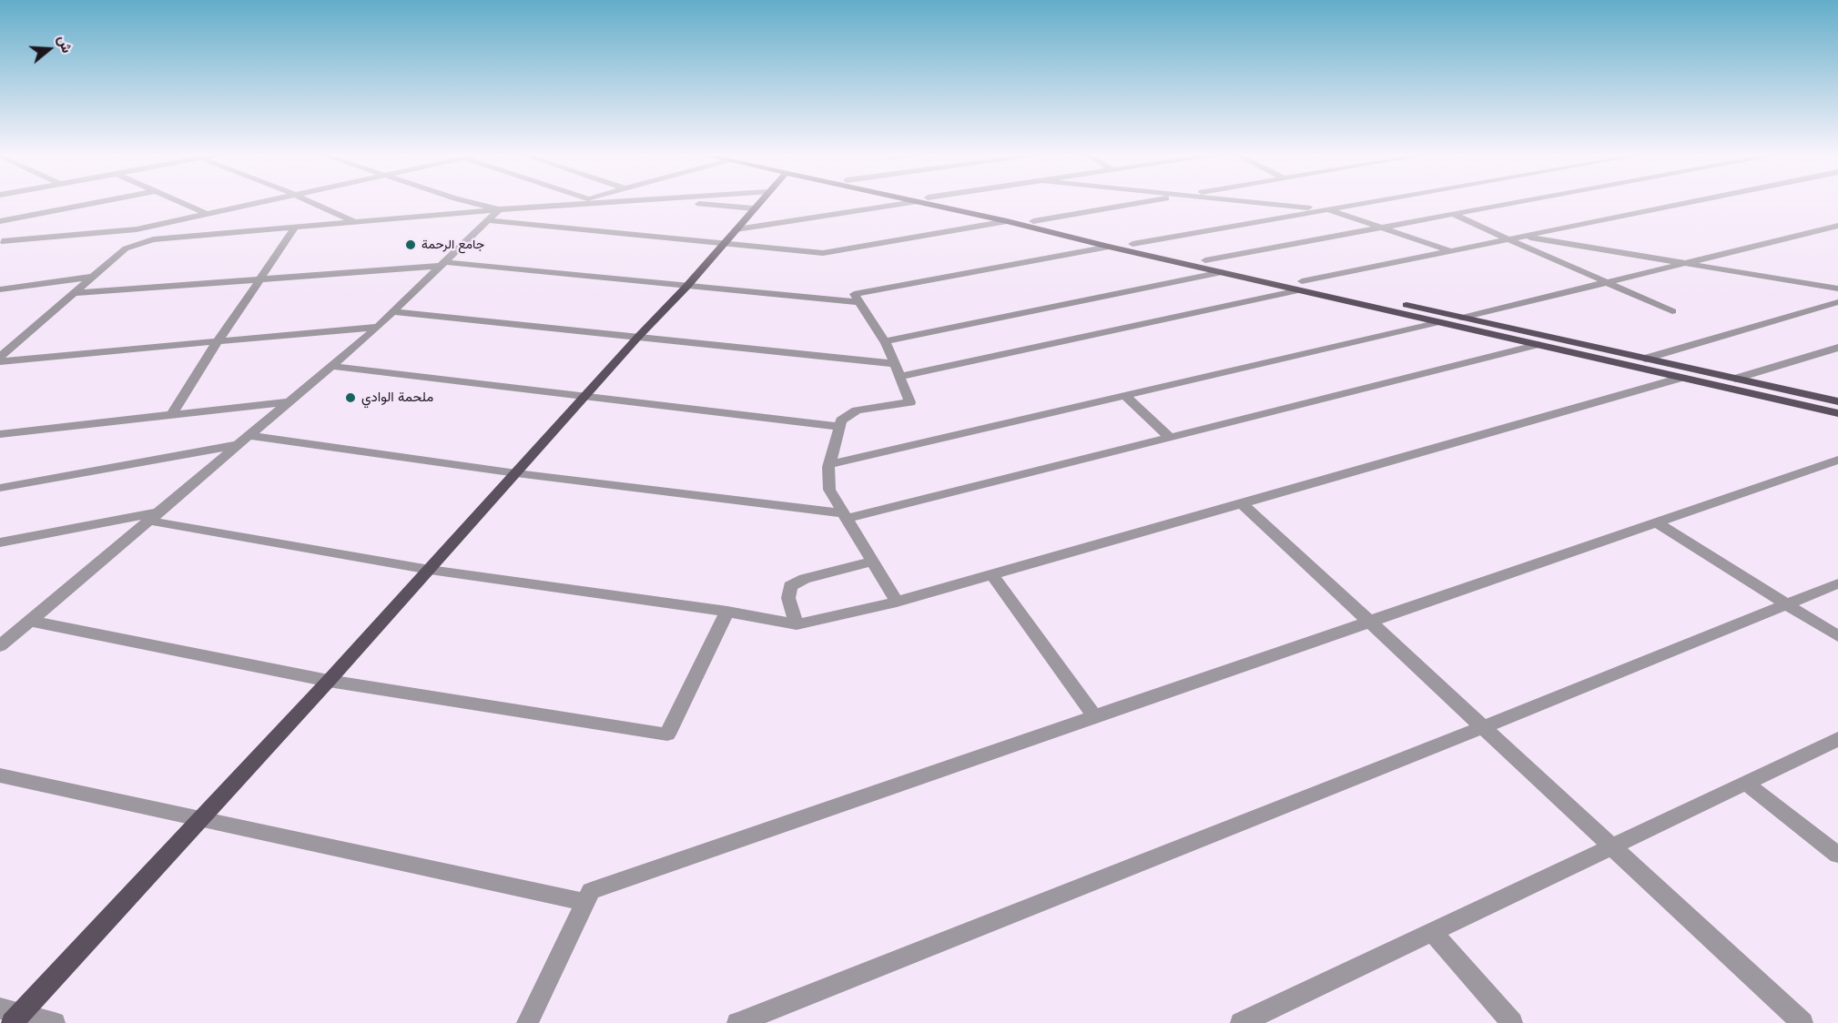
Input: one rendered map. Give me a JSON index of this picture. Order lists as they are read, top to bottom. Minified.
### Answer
{"places":["جامع الرحمة","ملحمة الوادي"],"north":"right"}
